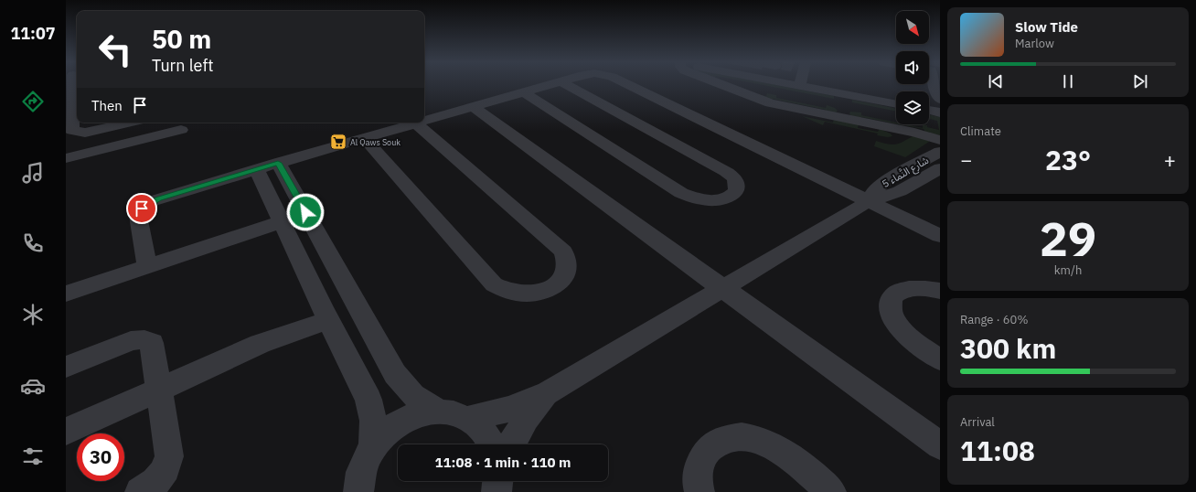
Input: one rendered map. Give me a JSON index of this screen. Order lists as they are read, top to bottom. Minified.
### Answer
{"streets":{"street":["شارع النَّماء 5"]},"places":{"supermarket":["Al Qaws Souk"]},"north":"bottom right","page":{"tabs":"11:07","turn":["50 m","Turn left"],"song":["Slow Tide","Marlow"],"then":"Then","tile":["Climate",["29","km/h"],["Range · 60%","300 km"],["Arrival","11:08"]],"heat":["−","23°","+"],"limit":"30","trip":"11:08 · 1 min · 110 m"}}
